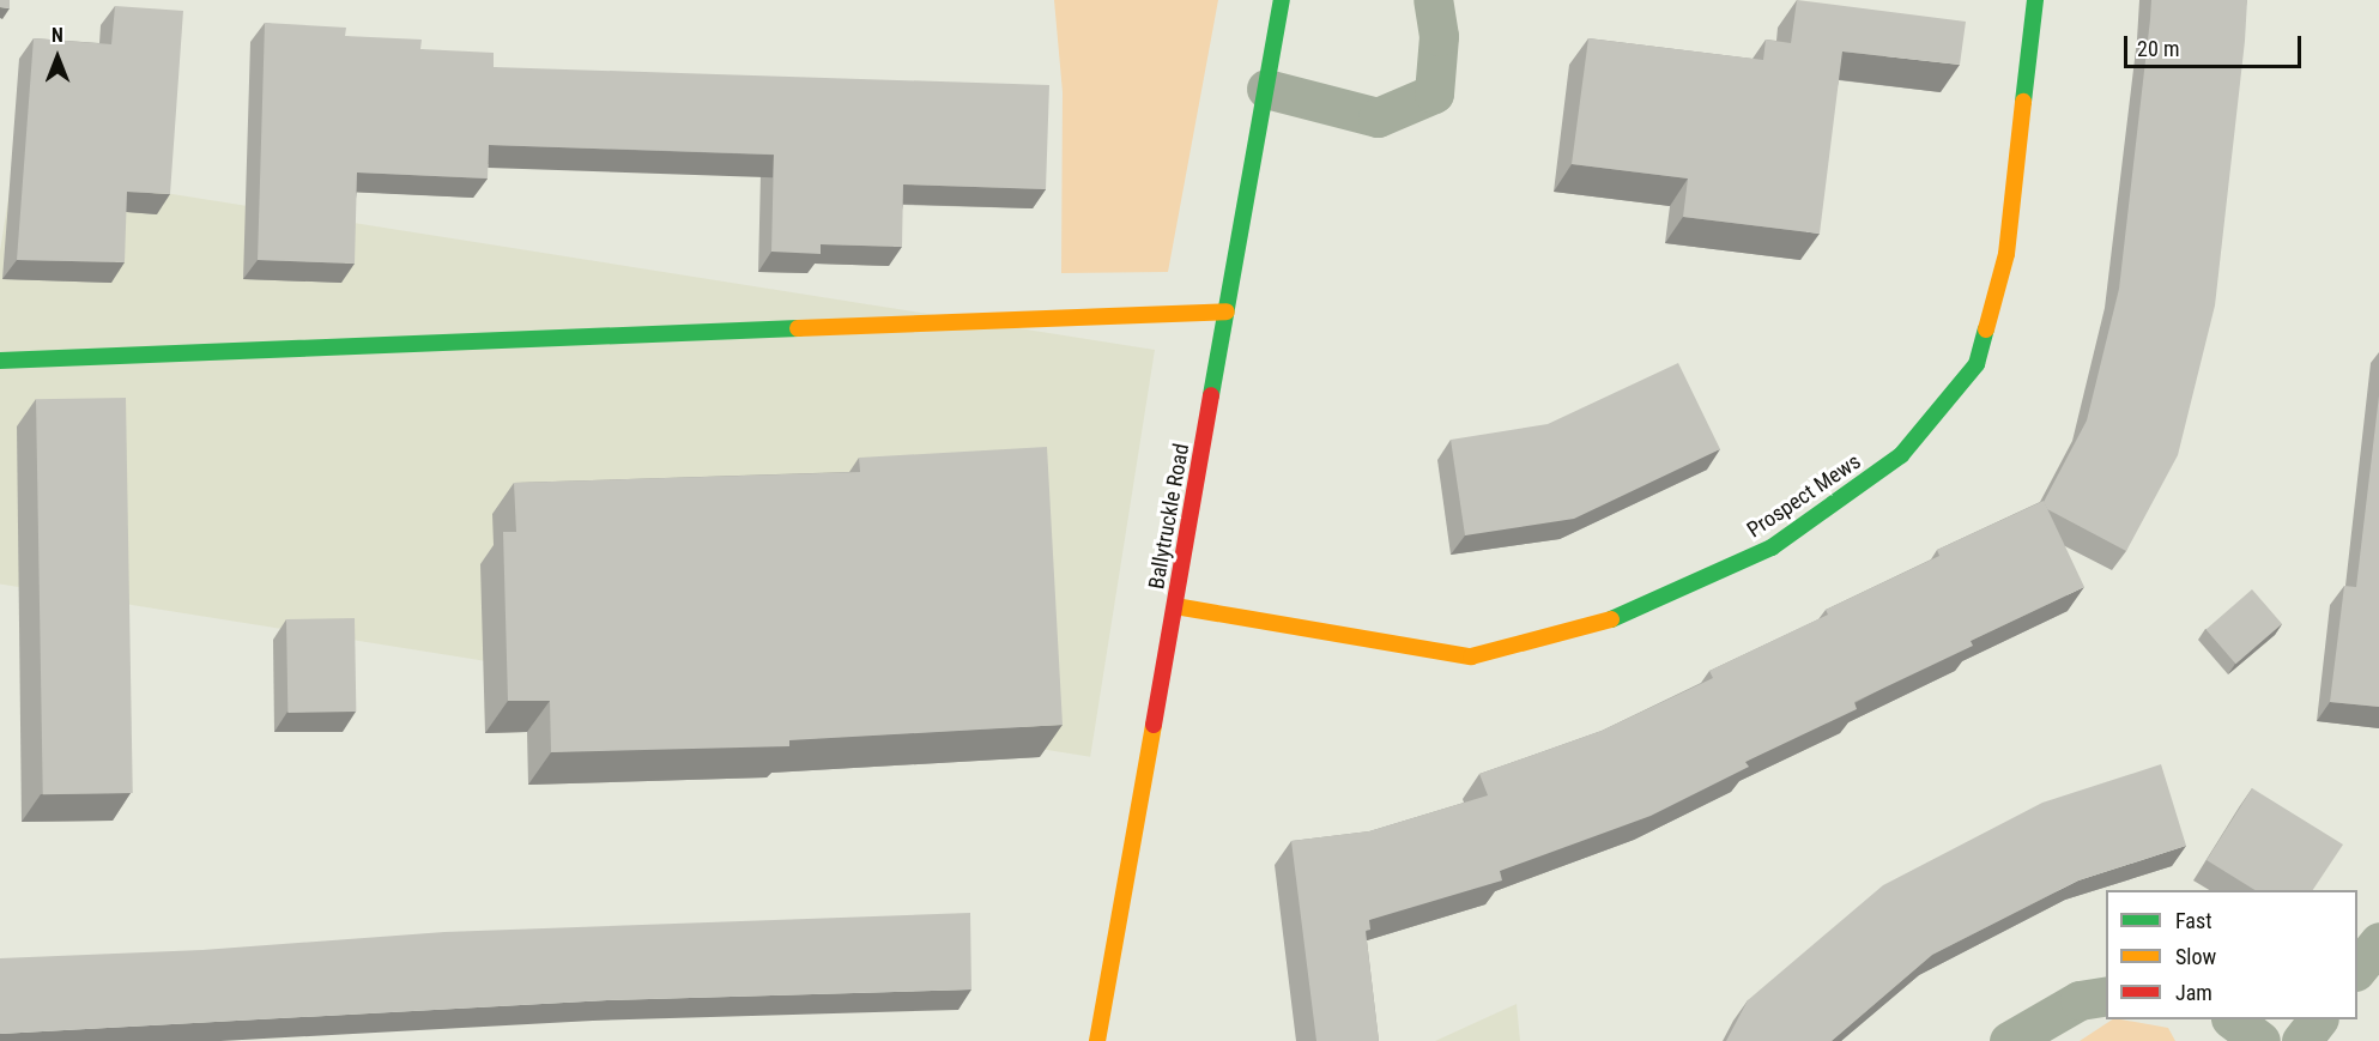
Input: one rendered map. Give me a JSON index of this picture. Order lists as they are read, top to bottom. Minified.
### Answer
{"streets":{"street":["Prospect Mews","Ballytruckle Road"]},"crossings":[["Prospect Mews","Ballytruckle Road"]],"legend":["Fast","Slow","Jam"],"scale_bar":"20 m","north":"top"}
